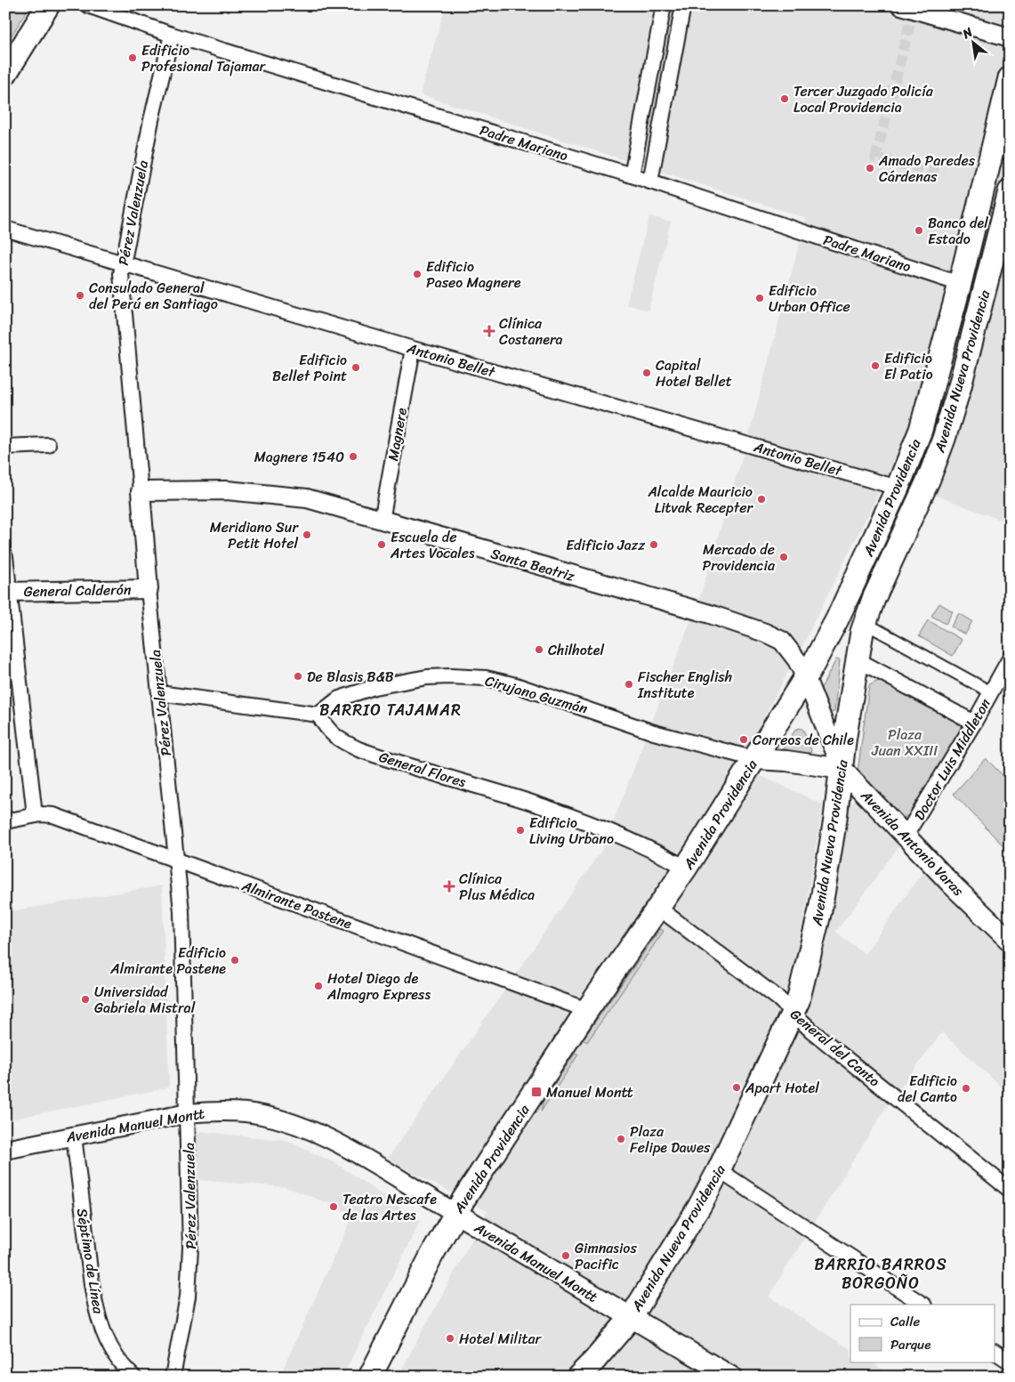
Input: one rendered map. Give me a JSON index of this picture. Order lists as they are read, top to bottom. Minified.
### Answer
{"streets":{"main road":["Avenida Nueva Providencia","Avenida Providencia","Avenida Antonio Varas","Avenida Manuel Montt"],"street":["Padre Mariano","Pérez Valenzuela","Antonio Bellet","Magnere","Santa Beatriz","General Calderón","Cirujano Guzmán","Doctor Luis Middleton","General Flores","Almirante Pastene","General del Canto","Séptimo de Línea"]},"crossings":[["Padre Mariano","Pérez Valenzuela"],["Padre Mariano","Avenida Providencia"],["Pérez Valenzuela","Antonio Bellet"],["Pérez Valenzuela","Santa Beatriz"],["Pérez Valenzuela","General Calderón"],["Pérez Valenzuela","Almirante Pastene"],["Pérez Valenzuela","Avenida Manuel Montt"],["Antonio Bellet","Magnere"],["Antonio Bellet","Avenida Providencia"],["Avenida Nueva Providencia","Santa Beatriz"],["Avenida Nueva Providencia","Avenida Antonio Varas"],["Avenida Nueva Providencia","General del Canto"],["Avenida Nueva Providencia","Avenida Manuel Montt"],["Magnere","Santa Beatriz"],["Avenida Providencia","Santa Beatriz"],["Avenida Providencia","Cirujano Guzmán"],["Avenida Providencia","General Flores"],["Avenida Providencia","Almirante Pastene"],["Avenida Providencia","General del Canto"],["Avenida Providencia","Avenida Manuel Montt"],["Santa Beatriz","Avenida Antonio Varas"],["Cirujano Guzmán","General Flores"],["Doctor Luis Middleton","Avenida Antonio Varas"],["Avenida Manuel Montt","Séptimo de Línea"]],"districts":["BARRIO TAJAMAR","BARRIO BARROS BORGOÑO"],"parks":["Plaza Juan XXIII"],"places":{"other":["Edificio Profesional Tajamar","Tercer Juzgado Policía Local Providencia","Amado Paredes Cárdenas","Banco del Estado","Edificio Paseo Magnere","Consulado General del Perú en Santiago","Edificio Urban Office","Edificio El Patio","Edificio Bellet Point","Capital Hotel Bellet","Magnere 1540","Alcalde Mauricio Litvak Recepter","Meridiano Sur Petit Hotel","Escuela de Artes Vocales","Edificio Jazz","Mercado de Providencia","Chilhotel","De Blasis B&B","Fischer English Institute","Correos de Chile","Edificio Living Urbano","Edificio Almirante Pastene","Hotel Diego de Almagro Express","Universidad Gabriela Mistral","Apart Hotel","Edificio del Canto","Plaza Felipe Dawes","Teatro Nescafe de las Artes","Gimnasios Pacific","Hotel Militar"],"health":["Clínica Costanera","Clínica Plus Médica"],"transit":["Manuel Montt"]},"legend":["Calle","Parque"],"north":"top left"}
